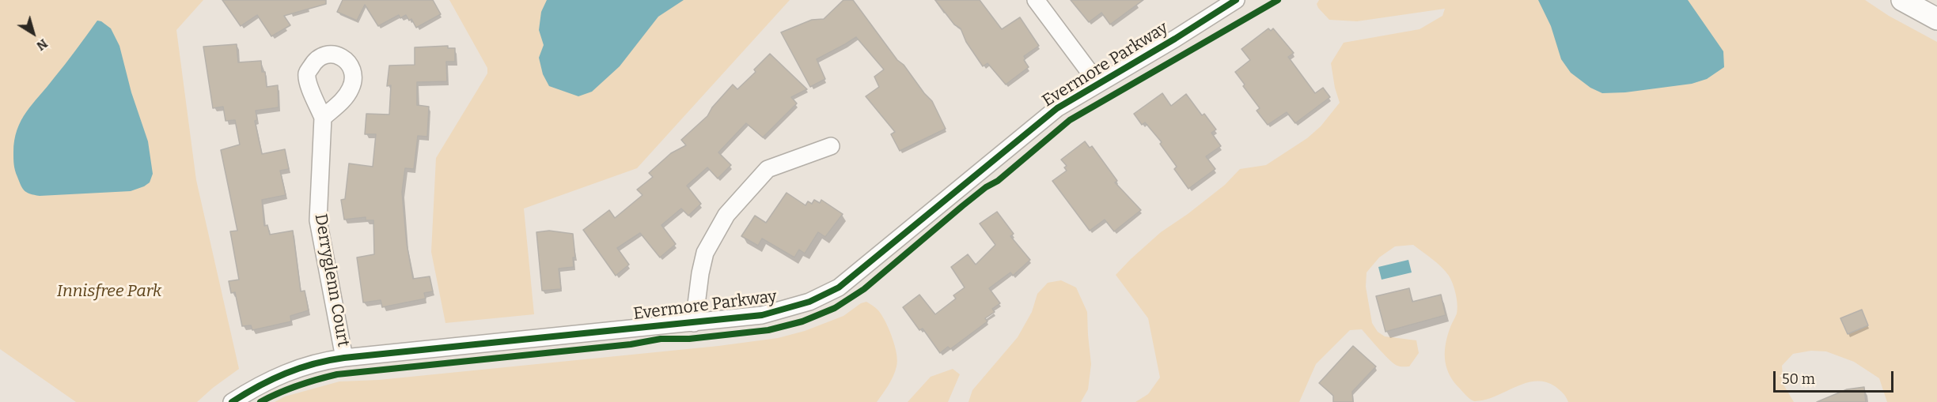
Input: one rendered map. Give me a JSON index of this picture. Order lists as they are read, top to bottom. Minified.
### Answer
{"streets":{"street":["Evermore Parkway","Derryglenn Court"]},"crossings":[["Evermore Parkway","Derryglenn Court"]],"parks":["Innisfree Park"],"scale_bar":"50 m","north":"bottom right"}
